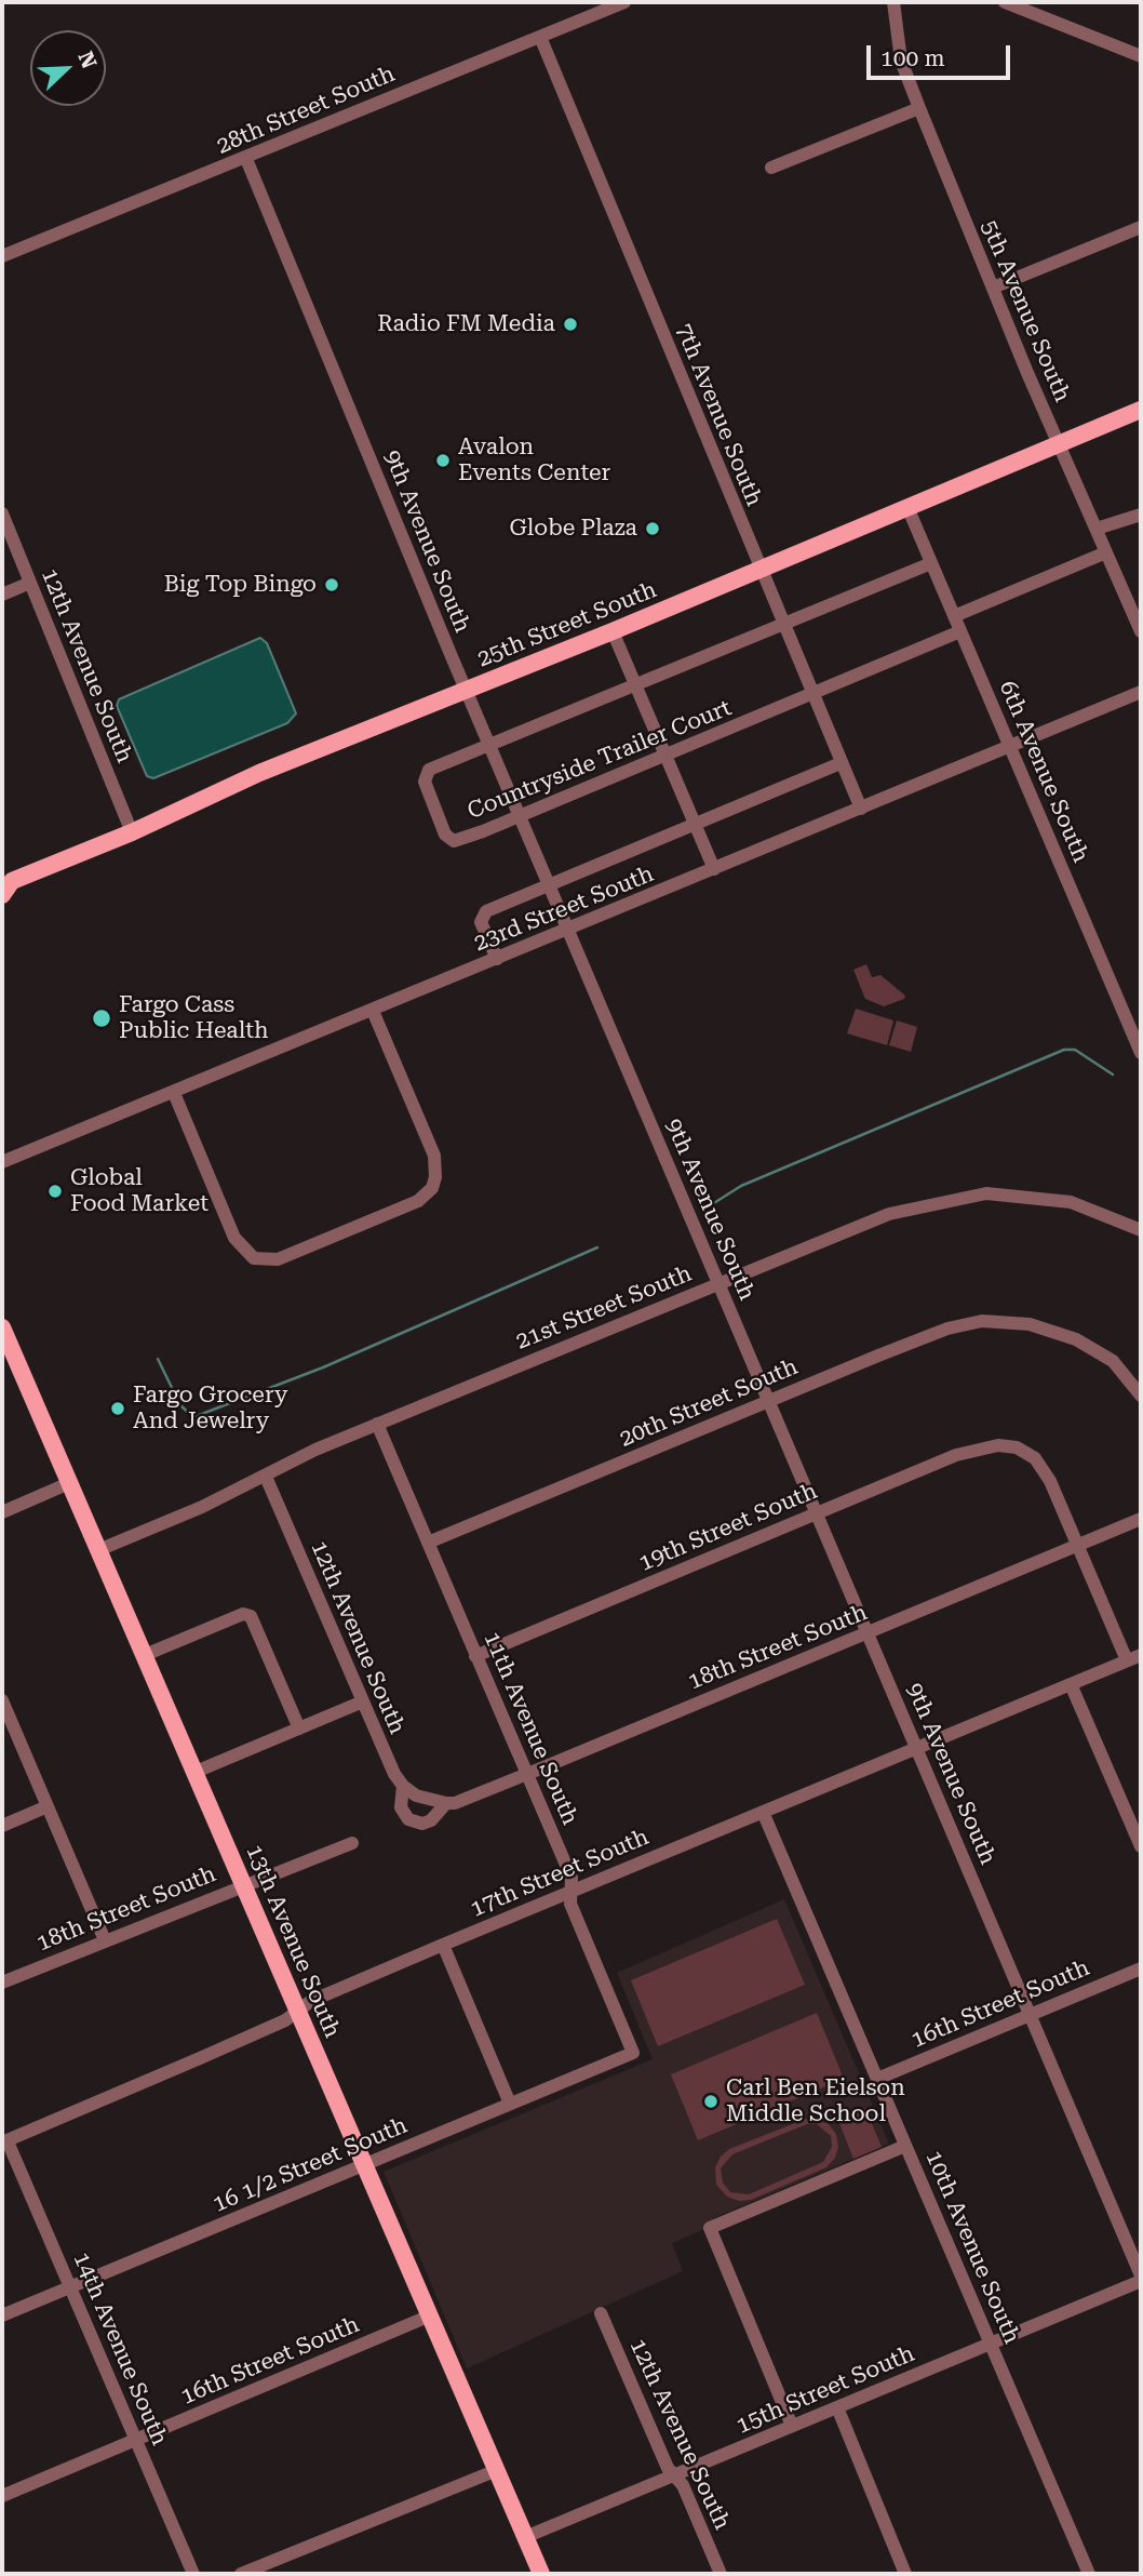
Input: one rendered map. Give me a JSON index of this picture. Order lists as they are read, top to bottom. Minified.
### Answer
{"streets":{"main road":["25th Street South","13th Avenue South"],"street":["28th Street South","5th Avenue South","7th Avenue South","9th Avenue South","12th Avenue South","Countryside Trailer Court","6th Avenue South","23rd Street South","21st Street South","20th Street South","19th Street South","18th Street South","11th Avenue South","17th Street South","16th Street South","16 1/2 Street South","10th Avenue South","14th Avenue South","15th Street South"]},"crossings":[["28th Street South","7th Avenue South"],["28th Street South","9th Avenue South"],["5th Avenue South","25th Street South"],["7th Avenue South","25th Street South"],["7th Avenue South","Countryside Trailer Court"],["7th Avenue South","23rd Street South"],["9th Avenue South","25th Street South"],["9th Avenue South","Countryside Trailer Court"],["9th Avenue South","23rd Street South"],["9th Avenue South","21st Street South"],["9th Avenue South","20th Street South"],["9th Avenue South","19th Street South"],["9th Avenue South","18th Street South"],["9th Avenue South","17th Street South"],["9th Avenue South","16th Street South"],["25th Street South","12th Avenue South"],["25th Street South","6th Avenue South"],["12th Avenue South","21st Street South"],["12th Avenue South","18th Street South"],["12th Avenue South","15th Street South"],["Countryside Trailer Court","6th Avenue South"],["6th Avenue South","23rd Street South"],["21st Street South","11th Avenue South"],["21st Street South","13th Avenue South"],["20th Street South","11th Avenue South"],["19th Street South","18th Street South"],["19th Street South","11th Avenue South"],["18th Street South","11th Avenue South"],["18th Street South","13th Avenue South"],["11th Avenue South","17th Street South"],["11th Avenue South","16 1/2 Street South"],["17th Street South","13th Avenue South"],["17th Street South","10th Avenue South"],["17th Street South","14th Avenue South"],["13th Avenue South","16th Street South"],["13th Avenue South","16 1/2 Street South"],["13th Avenue South","15th Street South"],["16th Street South","10th Avenue South"],["16th Street South","14th Avenue South"],["16 1/2 Street South","14th Avenue South"],["10th Avenue South","15th Street South"]],"places":["Radio FM Media","Avalon Events Center","Globe Plaza","Big Top Bingo","Fargo Cass Public Health","Global Food Market","Fargo Grocery And Jewelry","Carl Ben Eielson Middle School"],"scale_bar":"100 m","north":"top right"}
